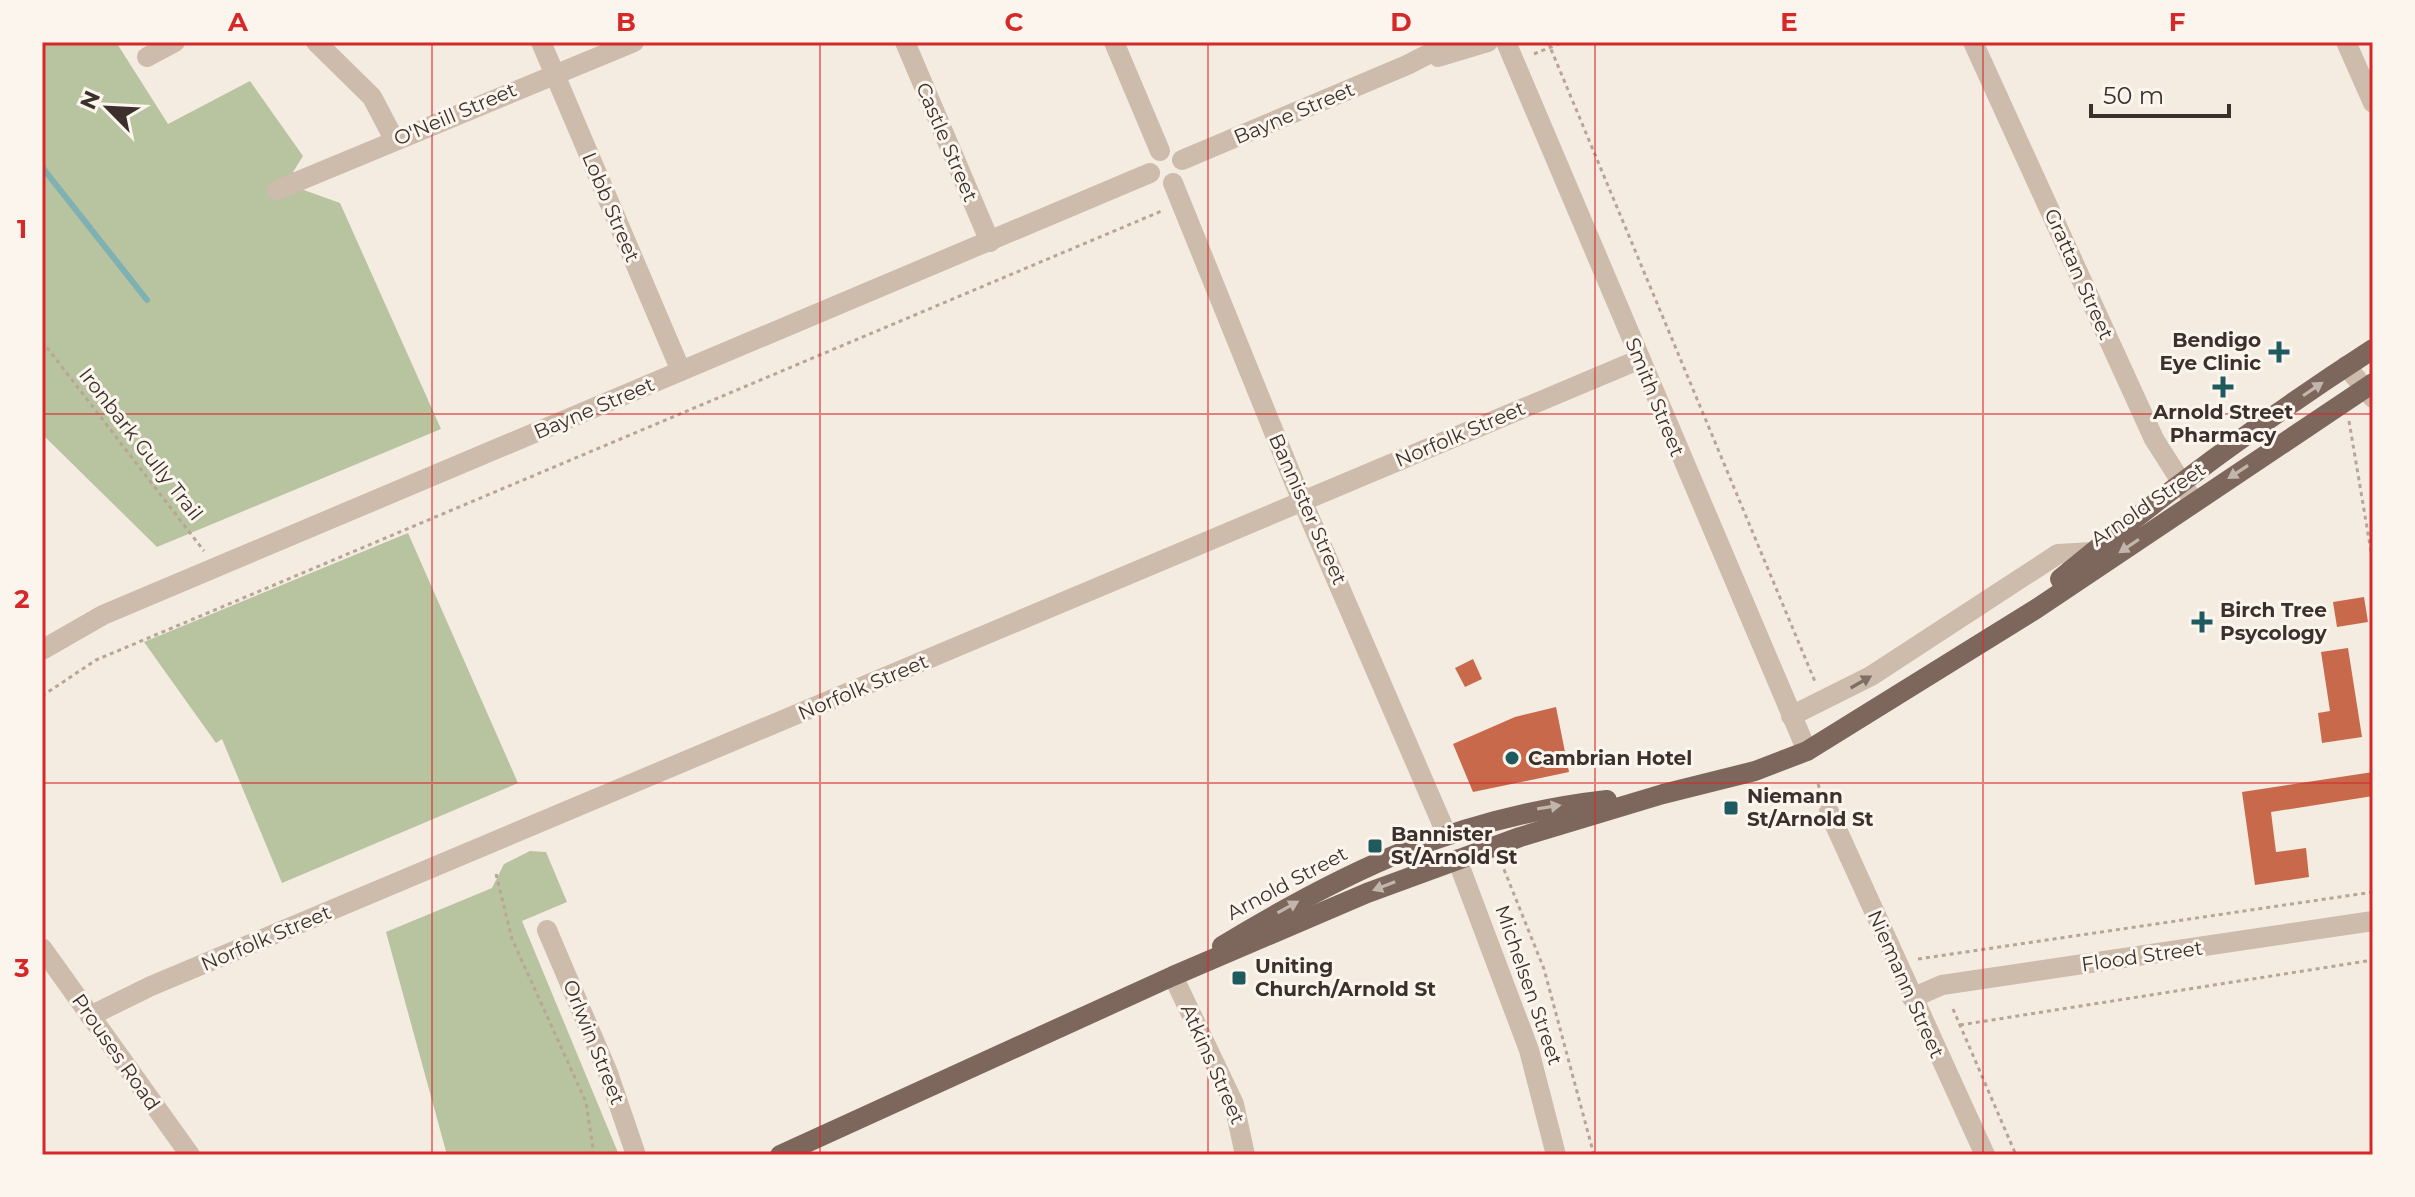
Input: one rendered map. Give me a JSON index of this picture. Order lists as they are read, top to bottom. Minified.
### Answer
{"streets":{"main road":["Arnold Street","Michelsen Street"],"street":["Bayne Street","O'Neill Street","Castle Street","Lobb Street","Grattan Street","Smith Street","Norfolk Street","Bannister Street","Flood Street","Niemann Street","Orlwin Street","Prouses Road","Atkins Street"],"path":["Ironbark Gully Trail"]},"crossings":[["Bayne Street","Castle Street"],["Bayne Street","Lobb Street"],["Bayne Street","Ironbark Gully Trail"],["Bayne Street","Bannister Street"],["O'Neill Street","Lobb Street"],["Grattan Street","Arnold Street"],["Smith Street","Norfolk Street"],["Smith Street","Arnold Street"],["Norfolk Street","Bannister Street"],["Norfolk Street","Prouses Road"],["Arnold Street","Bannister Street"],["Arnold Street","Michelsen Street"],["Arnold Street","Atkins Street"],["Bannister Street","Michelsen Street"],["Flood Street","Niemann Street"]],"places":{"health":["Bendigo Eye Clinic","Arnold Street Pharmacy","Birch Tree Psycology"],"other":["Cambrian Hotel"],"transit":["Niemann St/Arnold St","Bannister St/Arnold St","Uniting Church/Arnold St"]},"scale_bar":"50 m","north":"top left","grid":{"columns":["A","B","C","D","E","F"],"rows":["1","2","3"]}}
